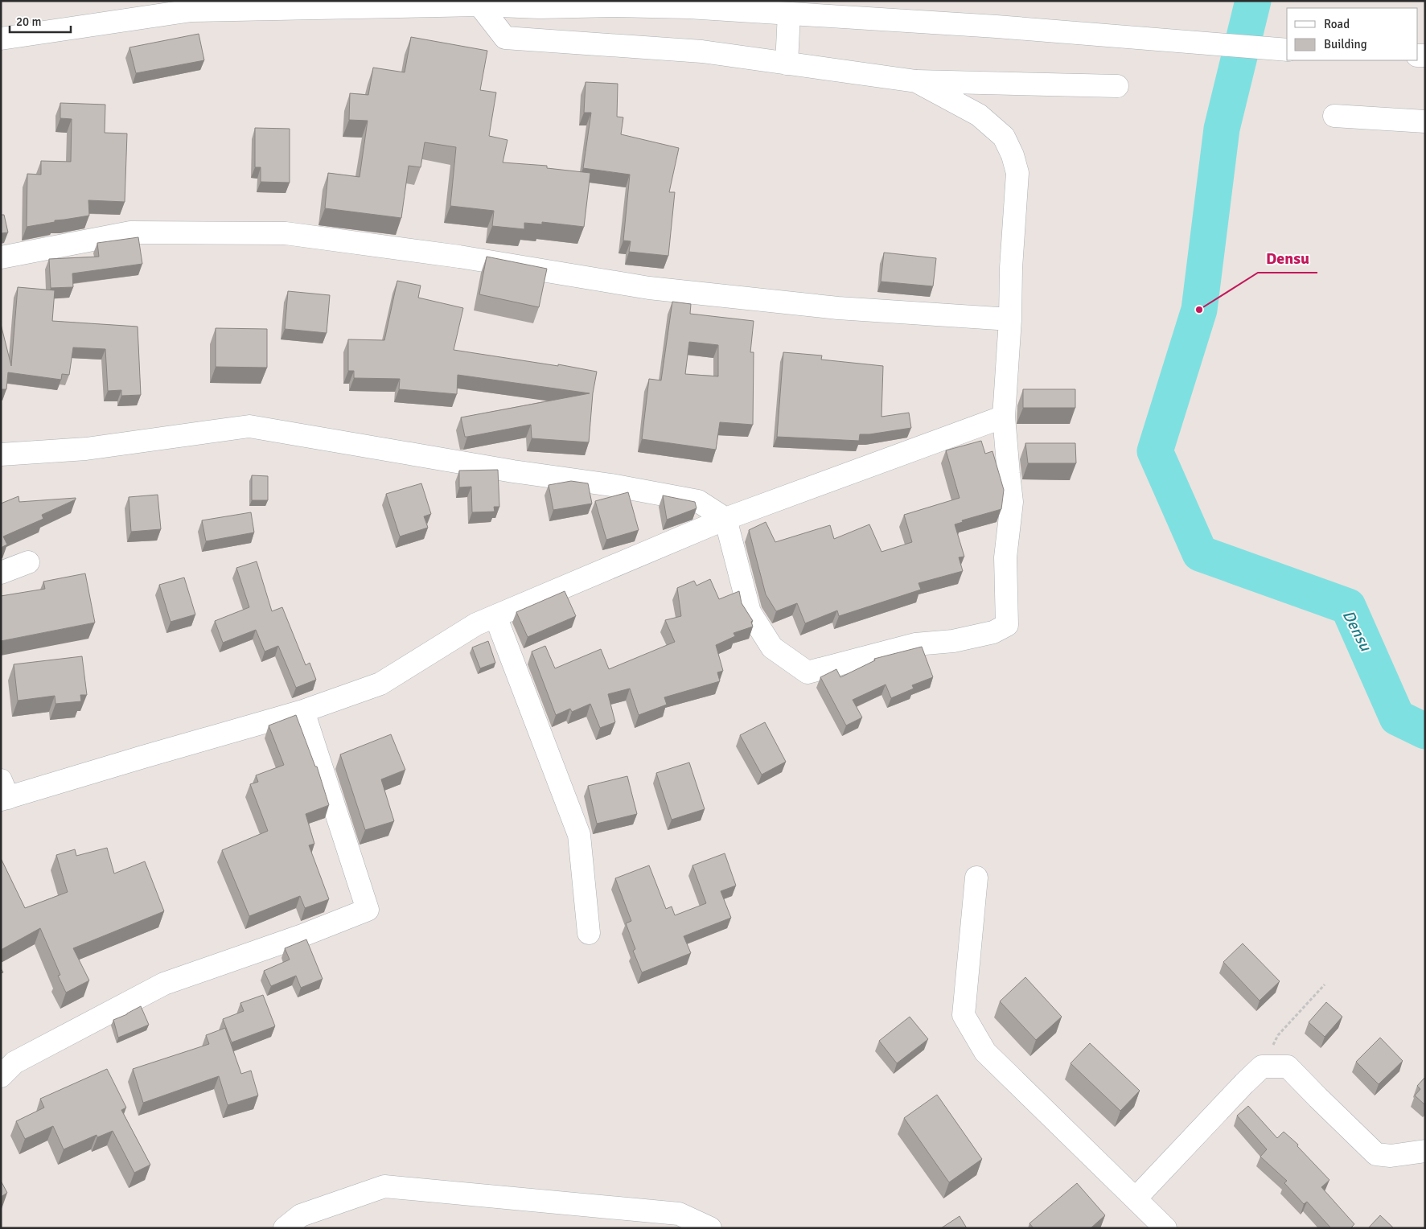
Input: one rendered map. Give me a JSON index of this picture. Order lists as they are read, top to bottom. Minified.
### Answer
{"water":["Densu"],"places":["Densu"],"legend":["Road","Building"],"scale_bar":"20 m"}
